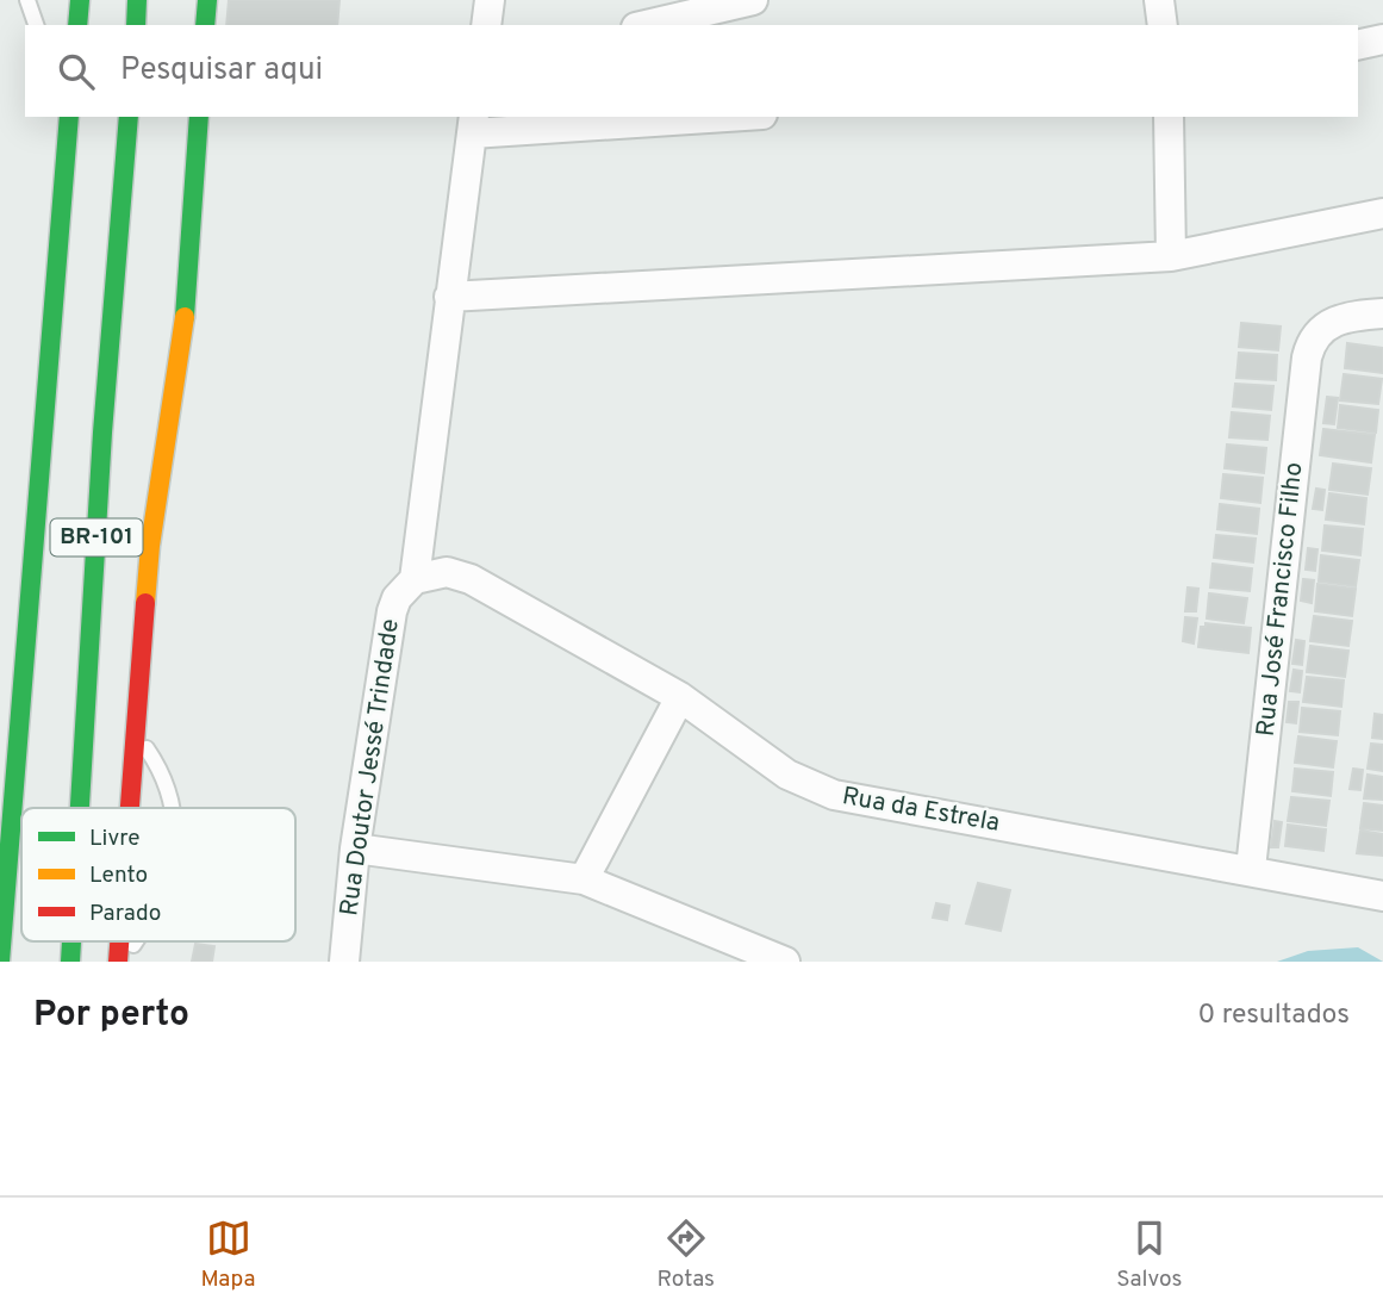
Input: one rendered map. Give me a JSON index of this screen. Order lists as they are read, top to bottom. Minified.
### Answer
{"streets":{"main road":["BR-101"],"street":["Rua José Francisco Filho","Rua Doutor Jessé Trindade","Rua da Estrela"]},"crossings":[["Rua José Francisco Filho","Rua da Estrela"],["Rua Doutor Jessé Trindade","Rua da Estrela"]],"legend":["Livre","Lento","Parado"],"page":{"search":"Pesquisar aqui","heading":["Por perto","0 resultados"],"nav":["Mapa","Rotas","Salvos"]}}
